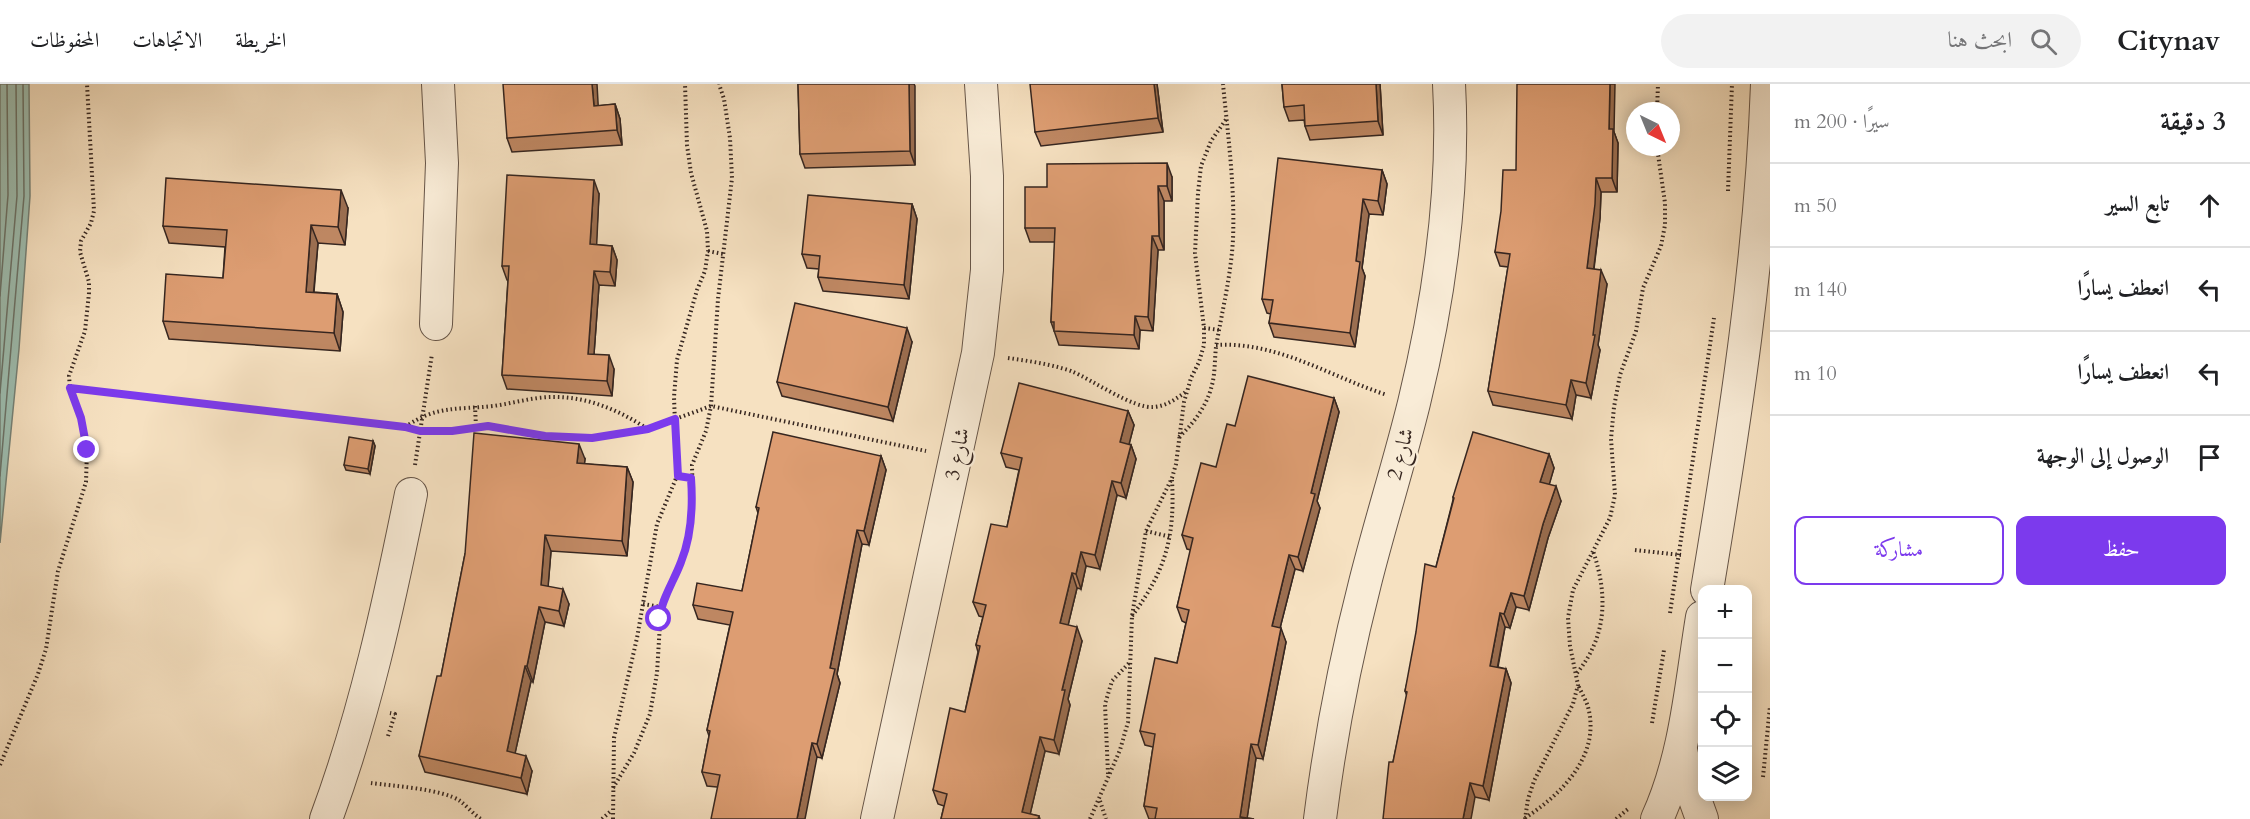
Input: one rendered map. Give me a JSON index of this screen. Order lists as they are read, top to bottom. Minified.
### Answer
{"streets":{"street":["شارع 3","شارع 2"]},"north":"bottom right","page":{"header":"Citynav","search":"ابحث هنا","nav":["الخريطة","الاتجاهات","المحفوظات"],"heading":["3 دقيقة","سيرًا · 200 m"],"list":[["تابع السير","50 m"],["انعطف يسارًا","140 m"],["انعطف يسارًا","10 m"],"الوصول إلى الوجهة"],"buttons":["حفظ","مشاركة"],"map_buttons":["+","−"]}}
